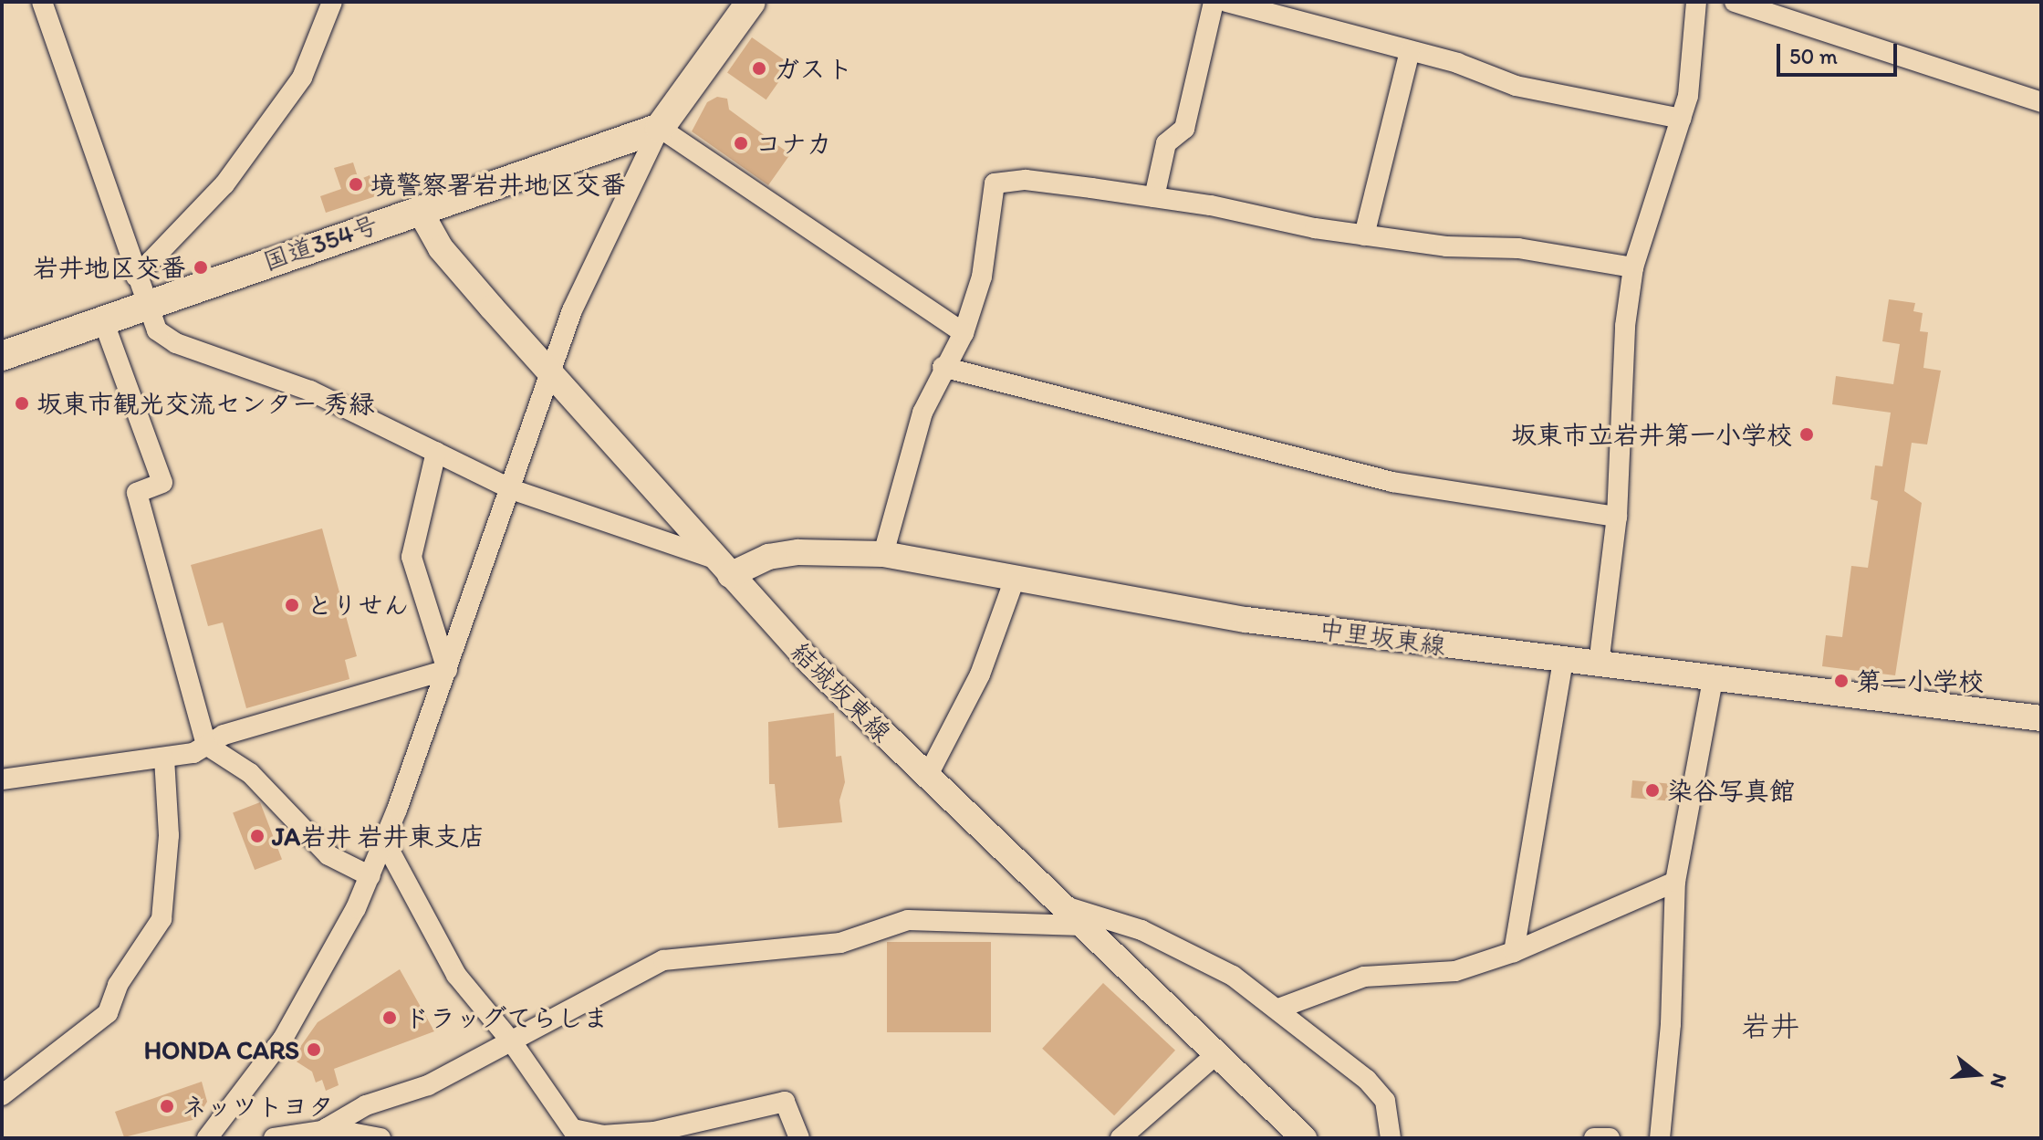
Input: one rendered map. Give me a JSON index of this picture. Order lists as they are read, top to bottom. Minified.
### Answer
{"streets":{"highway":["国道354号"],"main road":["中里坂東線","結城坂東線"]},"crossings":[["国道354号","結城坂東線"],["中里坂東線","結城坂東線"]],"districts":["岩井"],"places":["ガスト","コナカ","境警察署岩井地区交番","岩井地区交番","坂東市観光交流センター 秀緑","坂東市立岩井第一小学校","とりせん","第一小学校","染谷写真館","JA岩井 岩井東支店","ドラッグてらしま","HONDA CARS","ネッツトヨタ"],"scale_bar":"50 m","north":"right"}
